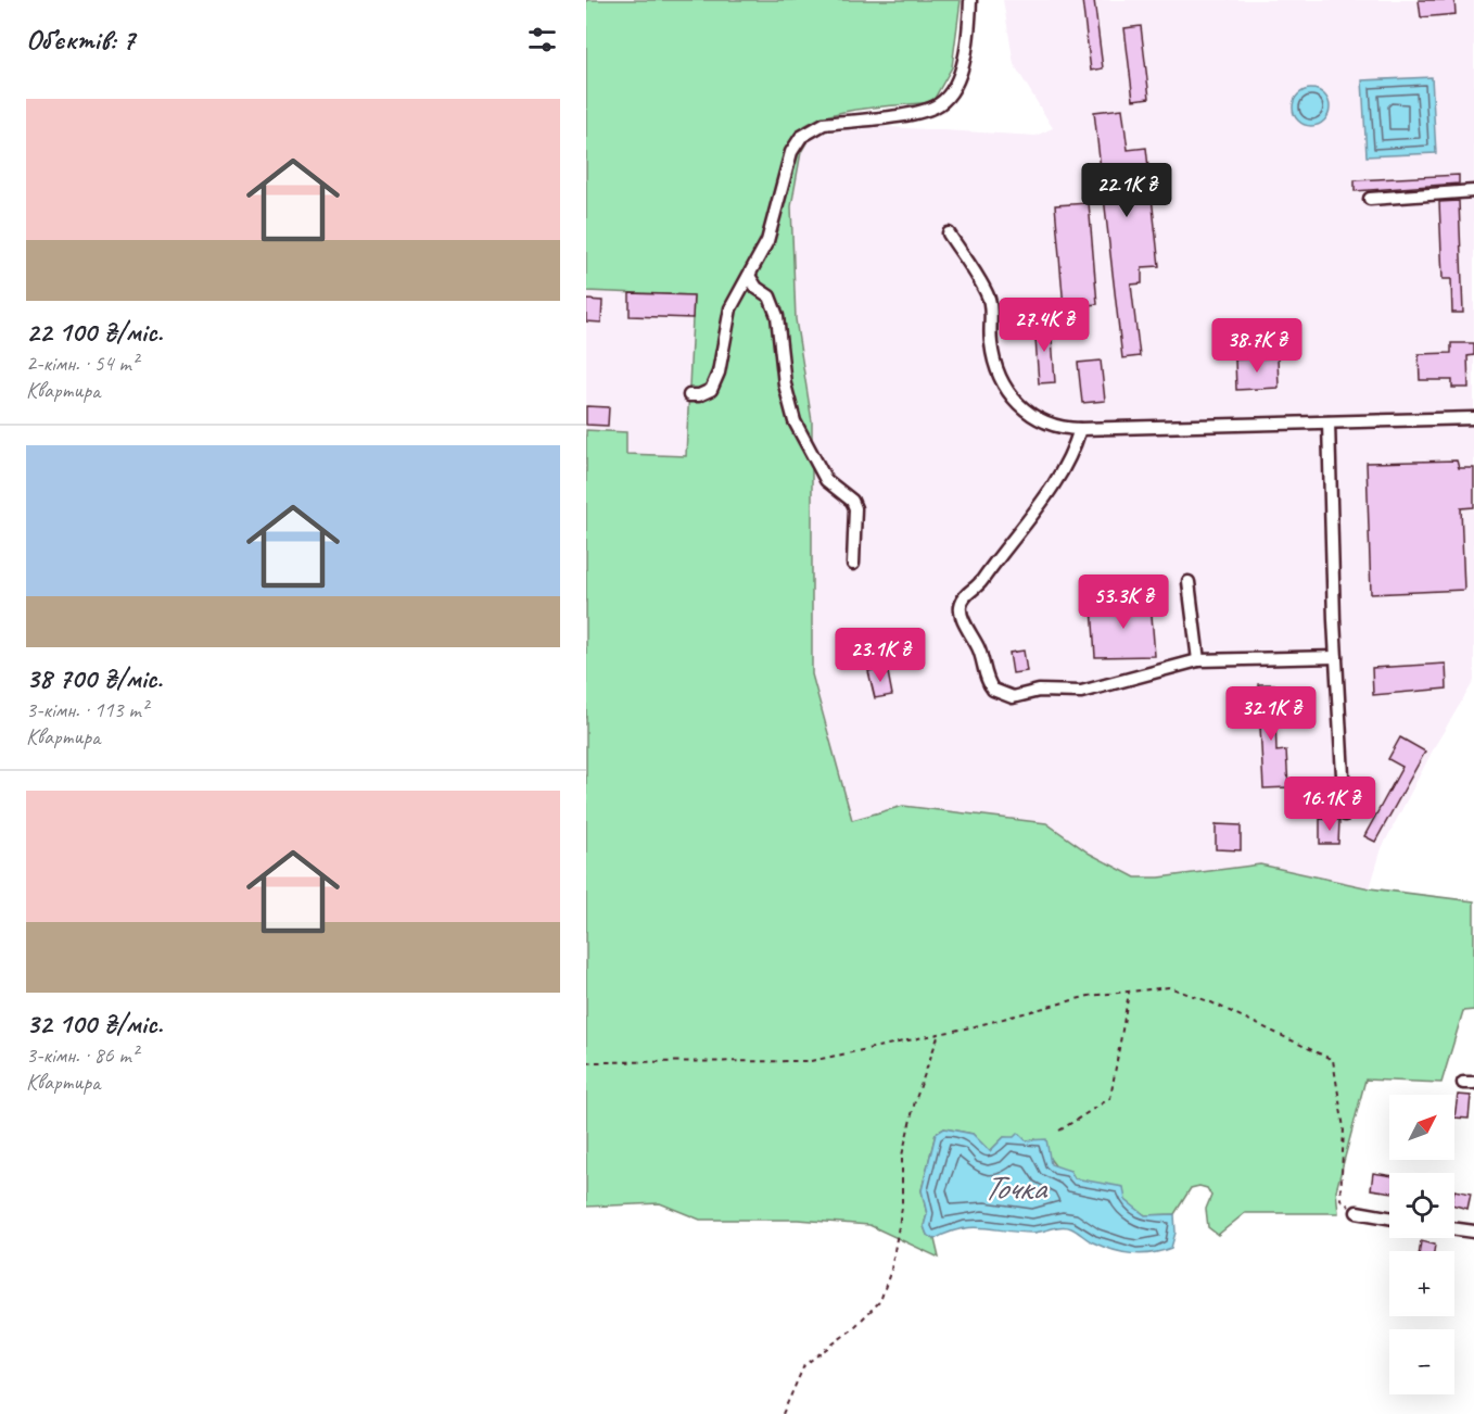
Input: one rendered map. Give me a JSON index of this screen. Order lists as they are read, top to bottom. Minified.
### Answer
{"water":["Точка"],"north":"top right","page":{"heading":"Об’єктів: 7","list":[{"name":"22 100 ₴/міс.","note":"2-кімн. · 54 m² · Квартира"},{"name":"38 700 ₴/міс.","note":"3-кімн. · 113 m² · Квартира"},{"name":"32 100 ₴/міс.","note":"3-кімн. · 86 m² · Квартира"}],"price":["22.1K ₴","27.4K ₴","38.7K ₴","53.3K ₴","23.1K ₴","32.1K ₴","16.1K ₴"],"map_buttons":["+","−"]}}
